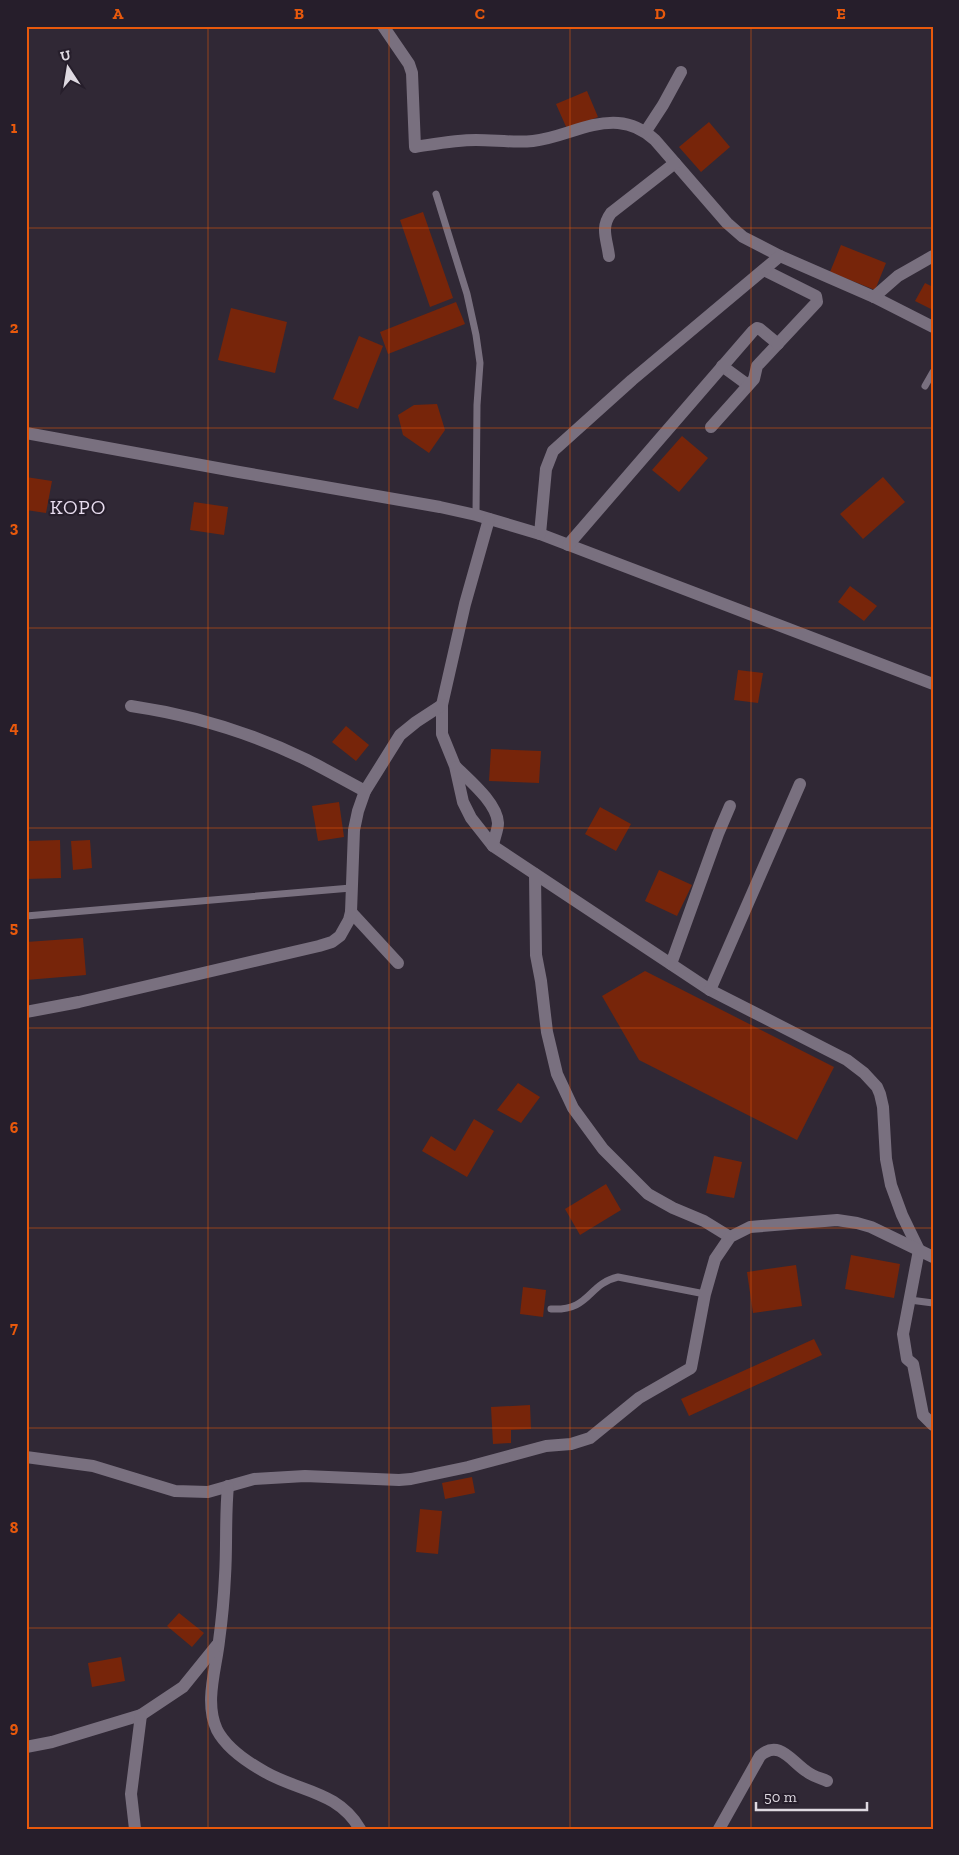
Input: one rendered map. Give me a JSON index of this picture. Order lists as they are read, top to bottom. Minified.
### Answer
{"districts":["KOPO"],"scale_bar":"50 m","north":"top","grid":{"columns":["A","B","C","D","E"],"rows":["1","2","3","4","5","6","7","8","9"]}}
